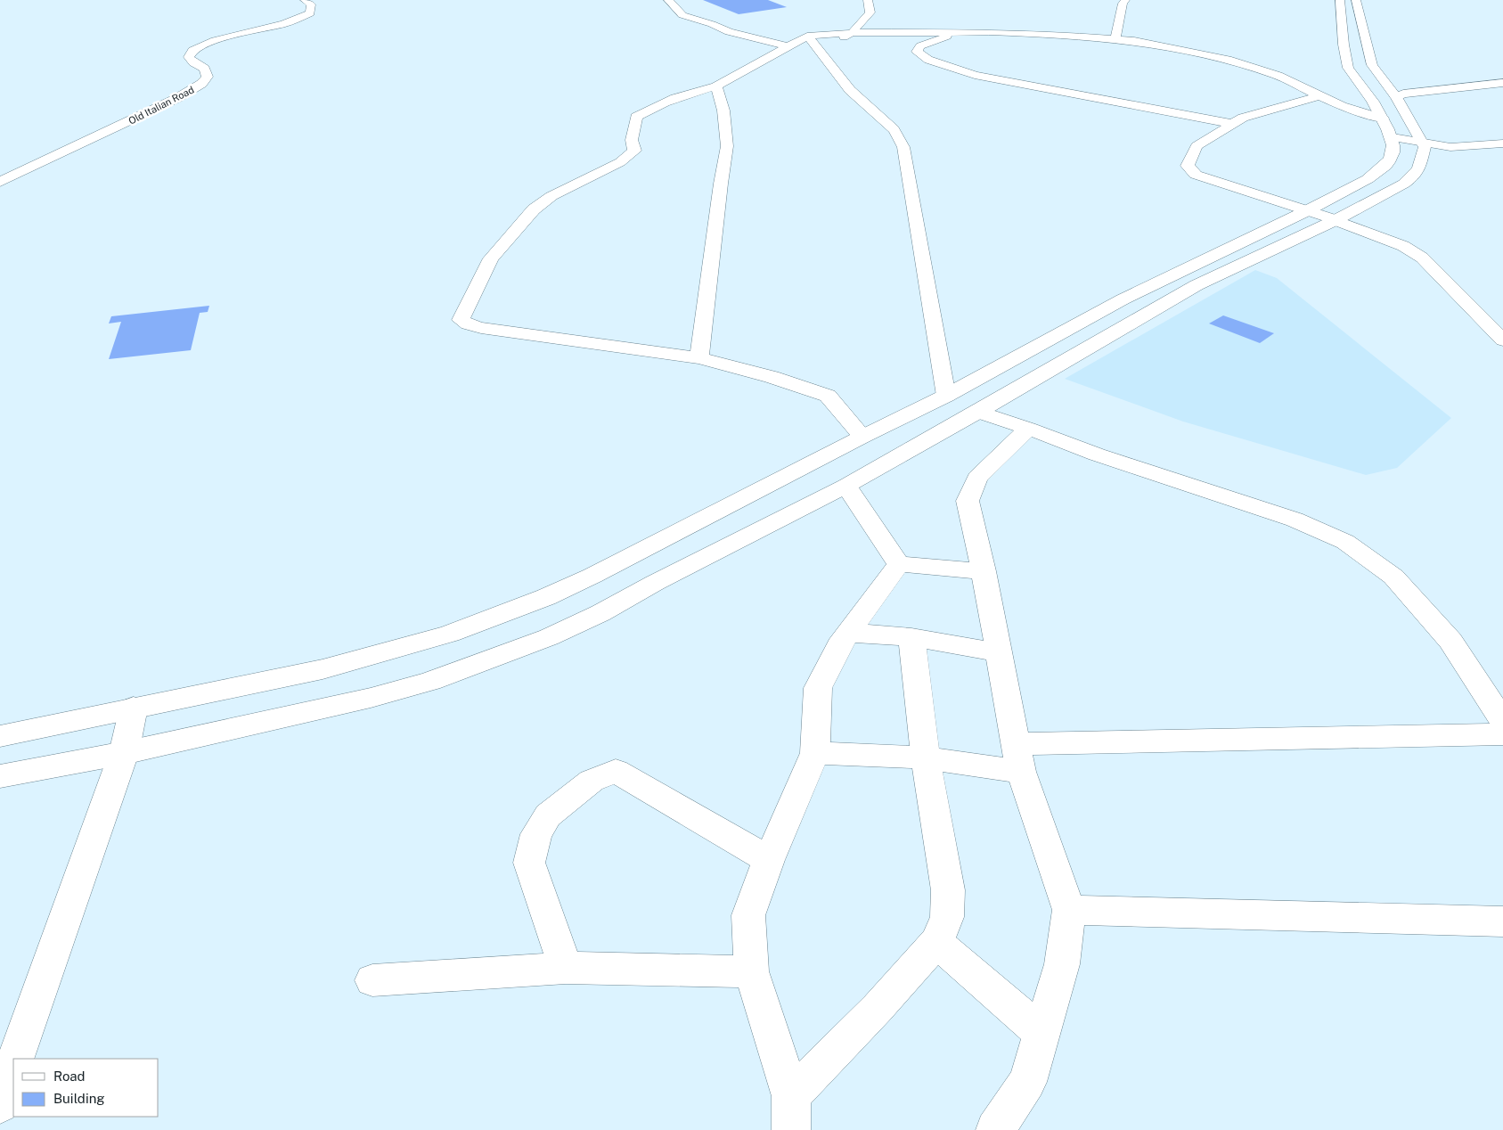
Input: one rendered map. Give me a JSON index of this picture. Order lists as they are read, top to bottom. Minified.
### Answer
{"streets":{"street":["Old Italian Road"]},"legend":["Road","Building"]}
